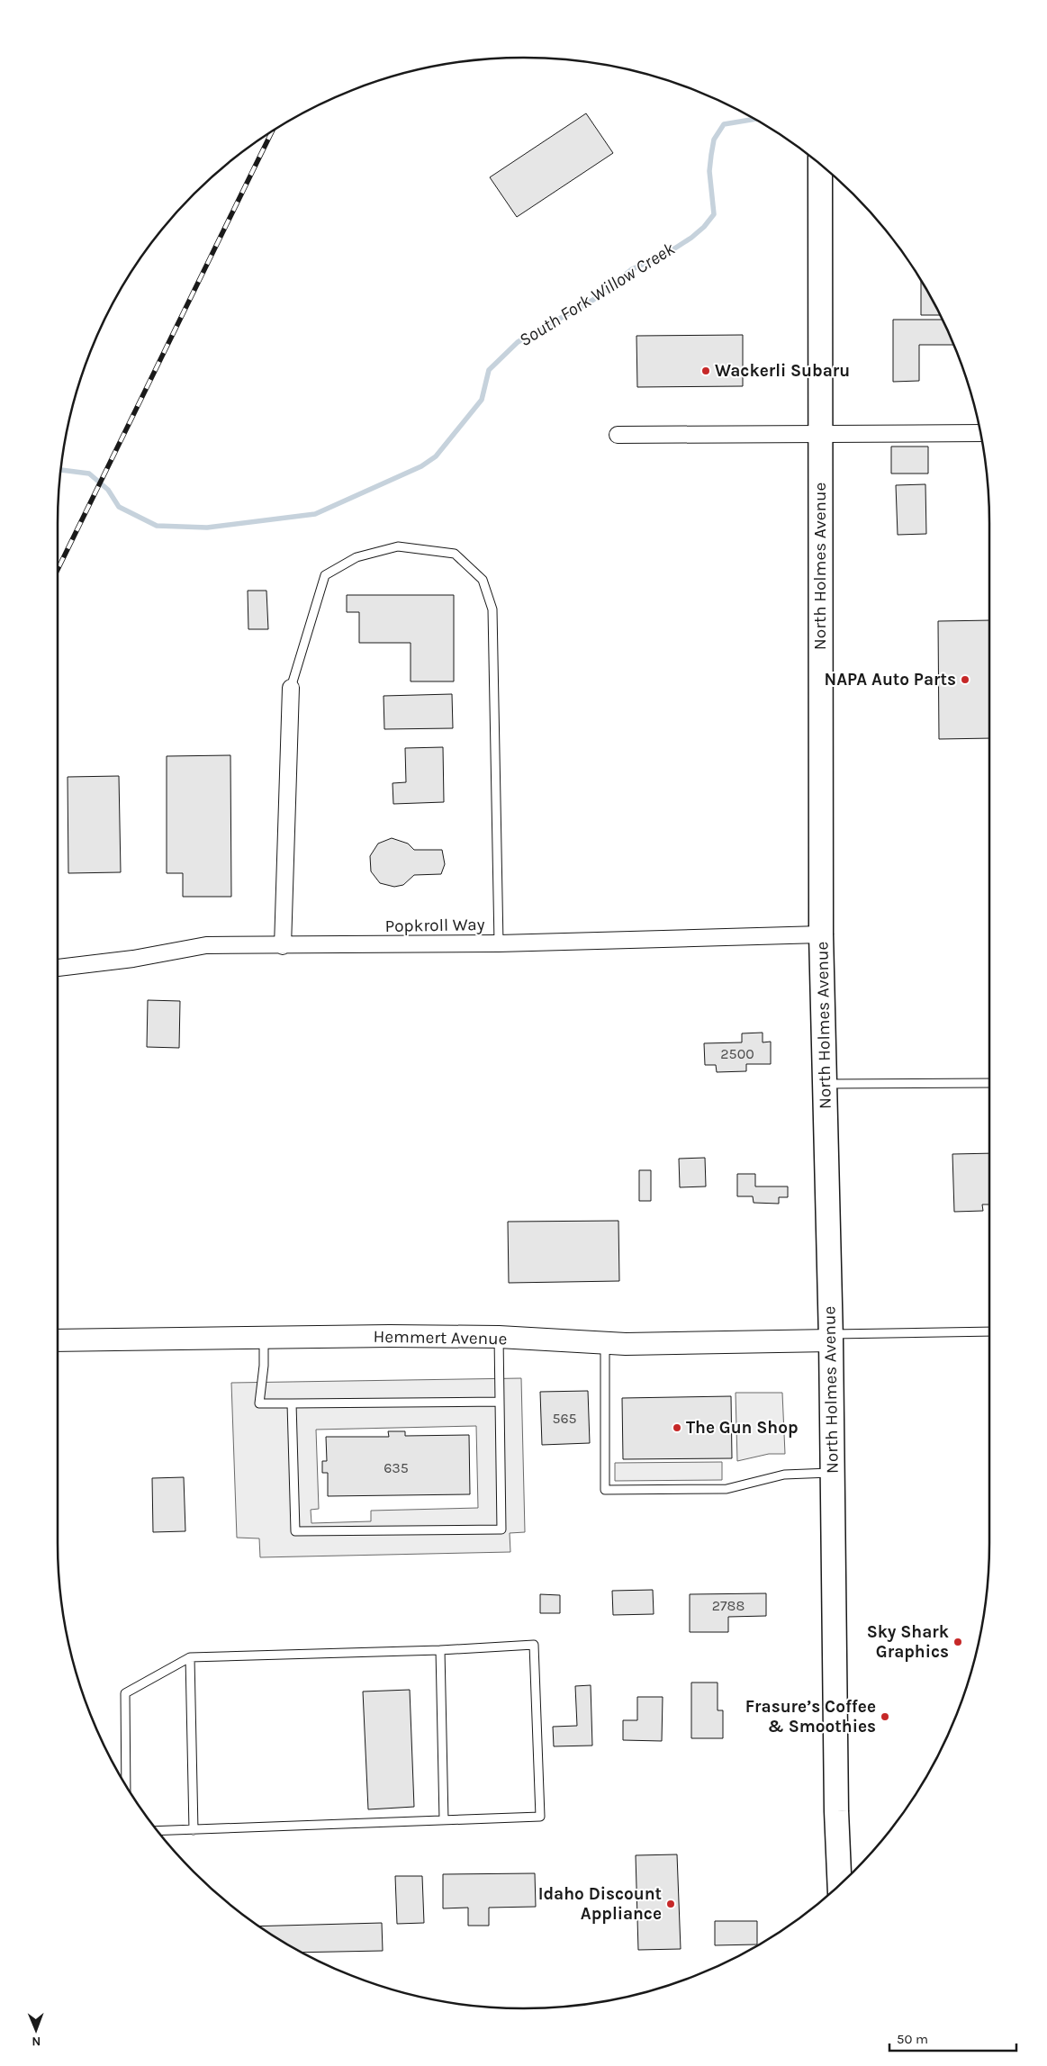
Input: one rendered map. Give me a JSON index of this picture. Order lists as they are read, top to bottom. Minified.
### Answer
{"streets":{"main road":["North Holmes Avenue"],"street":["Popkroll Way","Hemmert Avenue"]},"crossings":[["North Holmes Avenue","Popkroll Way"],["North Holmes Avenue","Hemmert Avenue"]],"water":["South Fork Willow Creek"],"places":["Wackerli Subaru","NAPA Auto Parts","The Gun Shop","Sky Shark Graphics","Frasure’s Coffee & Smoothies","Idaho Discount Appliance"],"house_numbers":["2500","565","635","2788"],"scale_bar":"50 m","north":"bottom"}
